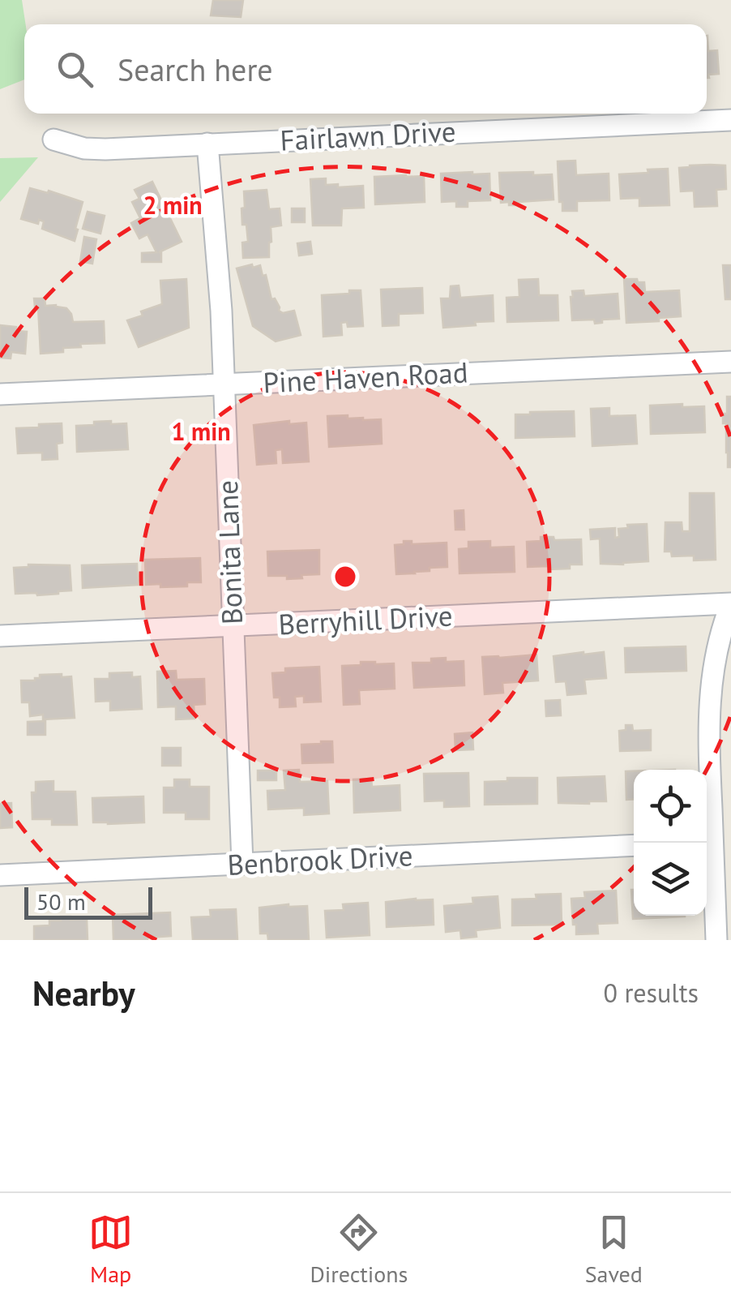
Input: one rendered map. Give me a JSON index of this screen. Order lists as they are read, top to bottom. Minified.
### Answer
{"streets":{"street":["Fairlawn Drive","Pine Haven Road","Bonita Lane","Berryhill Drive","Benbrook Drive"]},"crossings":[["Fairlawn Drive","Bonita Lane"],["Pine Haven Road","Bonita Lane"],["Bonita Lane","Berryhill Drive"],["Bonita Lane","Benbrook Drive"]],"scale_bar":"50 m","page":{"search":"Search here","scale":"50 m","heading":["Nearby","0 results"],"nav":["Map","Directions","Saved"]},"rings":["2 min","1 min"]}
